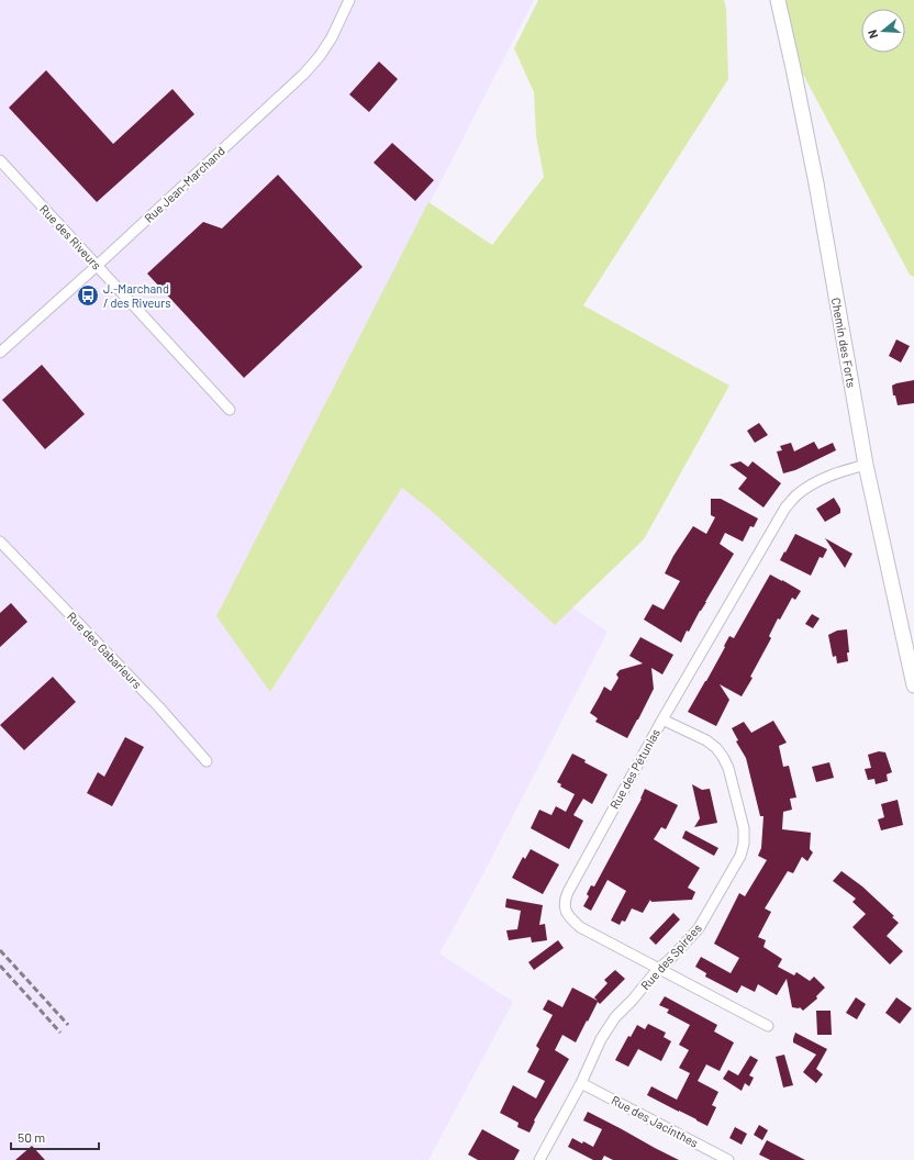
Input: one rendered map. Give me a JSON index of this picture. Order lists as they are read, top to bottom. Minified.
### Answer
{"streets":{"street":["Rue Jean-Marchand","Rue des Riveurs","Chemin des Forts","Rue des Gabarieurs","Rue des Pétunias","Rue des Spirées","Rue des Jacinthes"]},"crossings":[["Rue Jean-Marchand","Rue des Riveurs"],["Chemin des Forts","Rue des Pétunias"],["Rue des Pétunias","Rue des Spirées"],["Rue des Spirées","Rue des Jacinthes"]],"places":{"bus stop":["J.-Marchand / des Riveurs"]},"scale_bar":"50 m","north":"left"}
